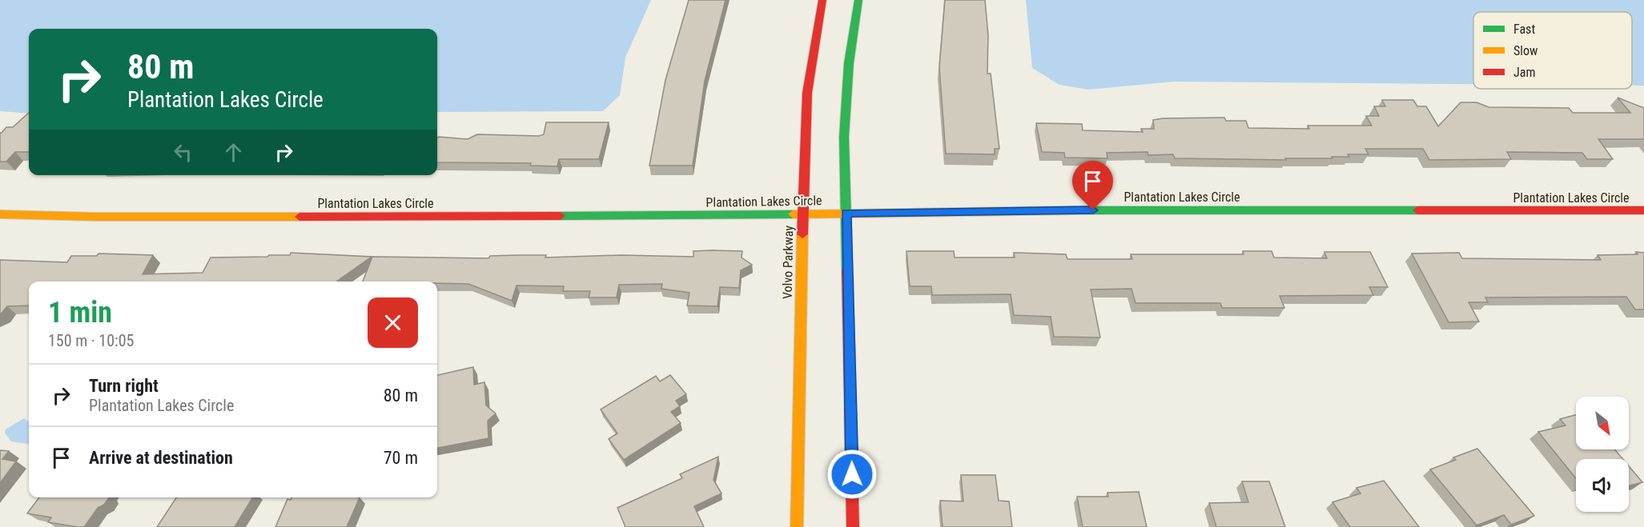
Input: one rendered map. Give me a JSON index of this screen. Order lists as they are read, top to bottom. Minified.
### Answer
{"streets":{"street":["Plantation Lakes Circle","Volvo Parkway"]},"crossings":[["Plantation Lakes Circle","Volvo Parkway"]],"legend":["Fast","Slow","Jam"],"north":"bottom right","page":{"turn":["80 m","Plantation Lakes Circle"],"heading":["1 min","150 m · 10:05"],"list":[{"name":"Turn right","note":"Plantation Lakes Circle","value":"80 m"},{"name":"Arrive at destination","value":"70 m"}]}}
